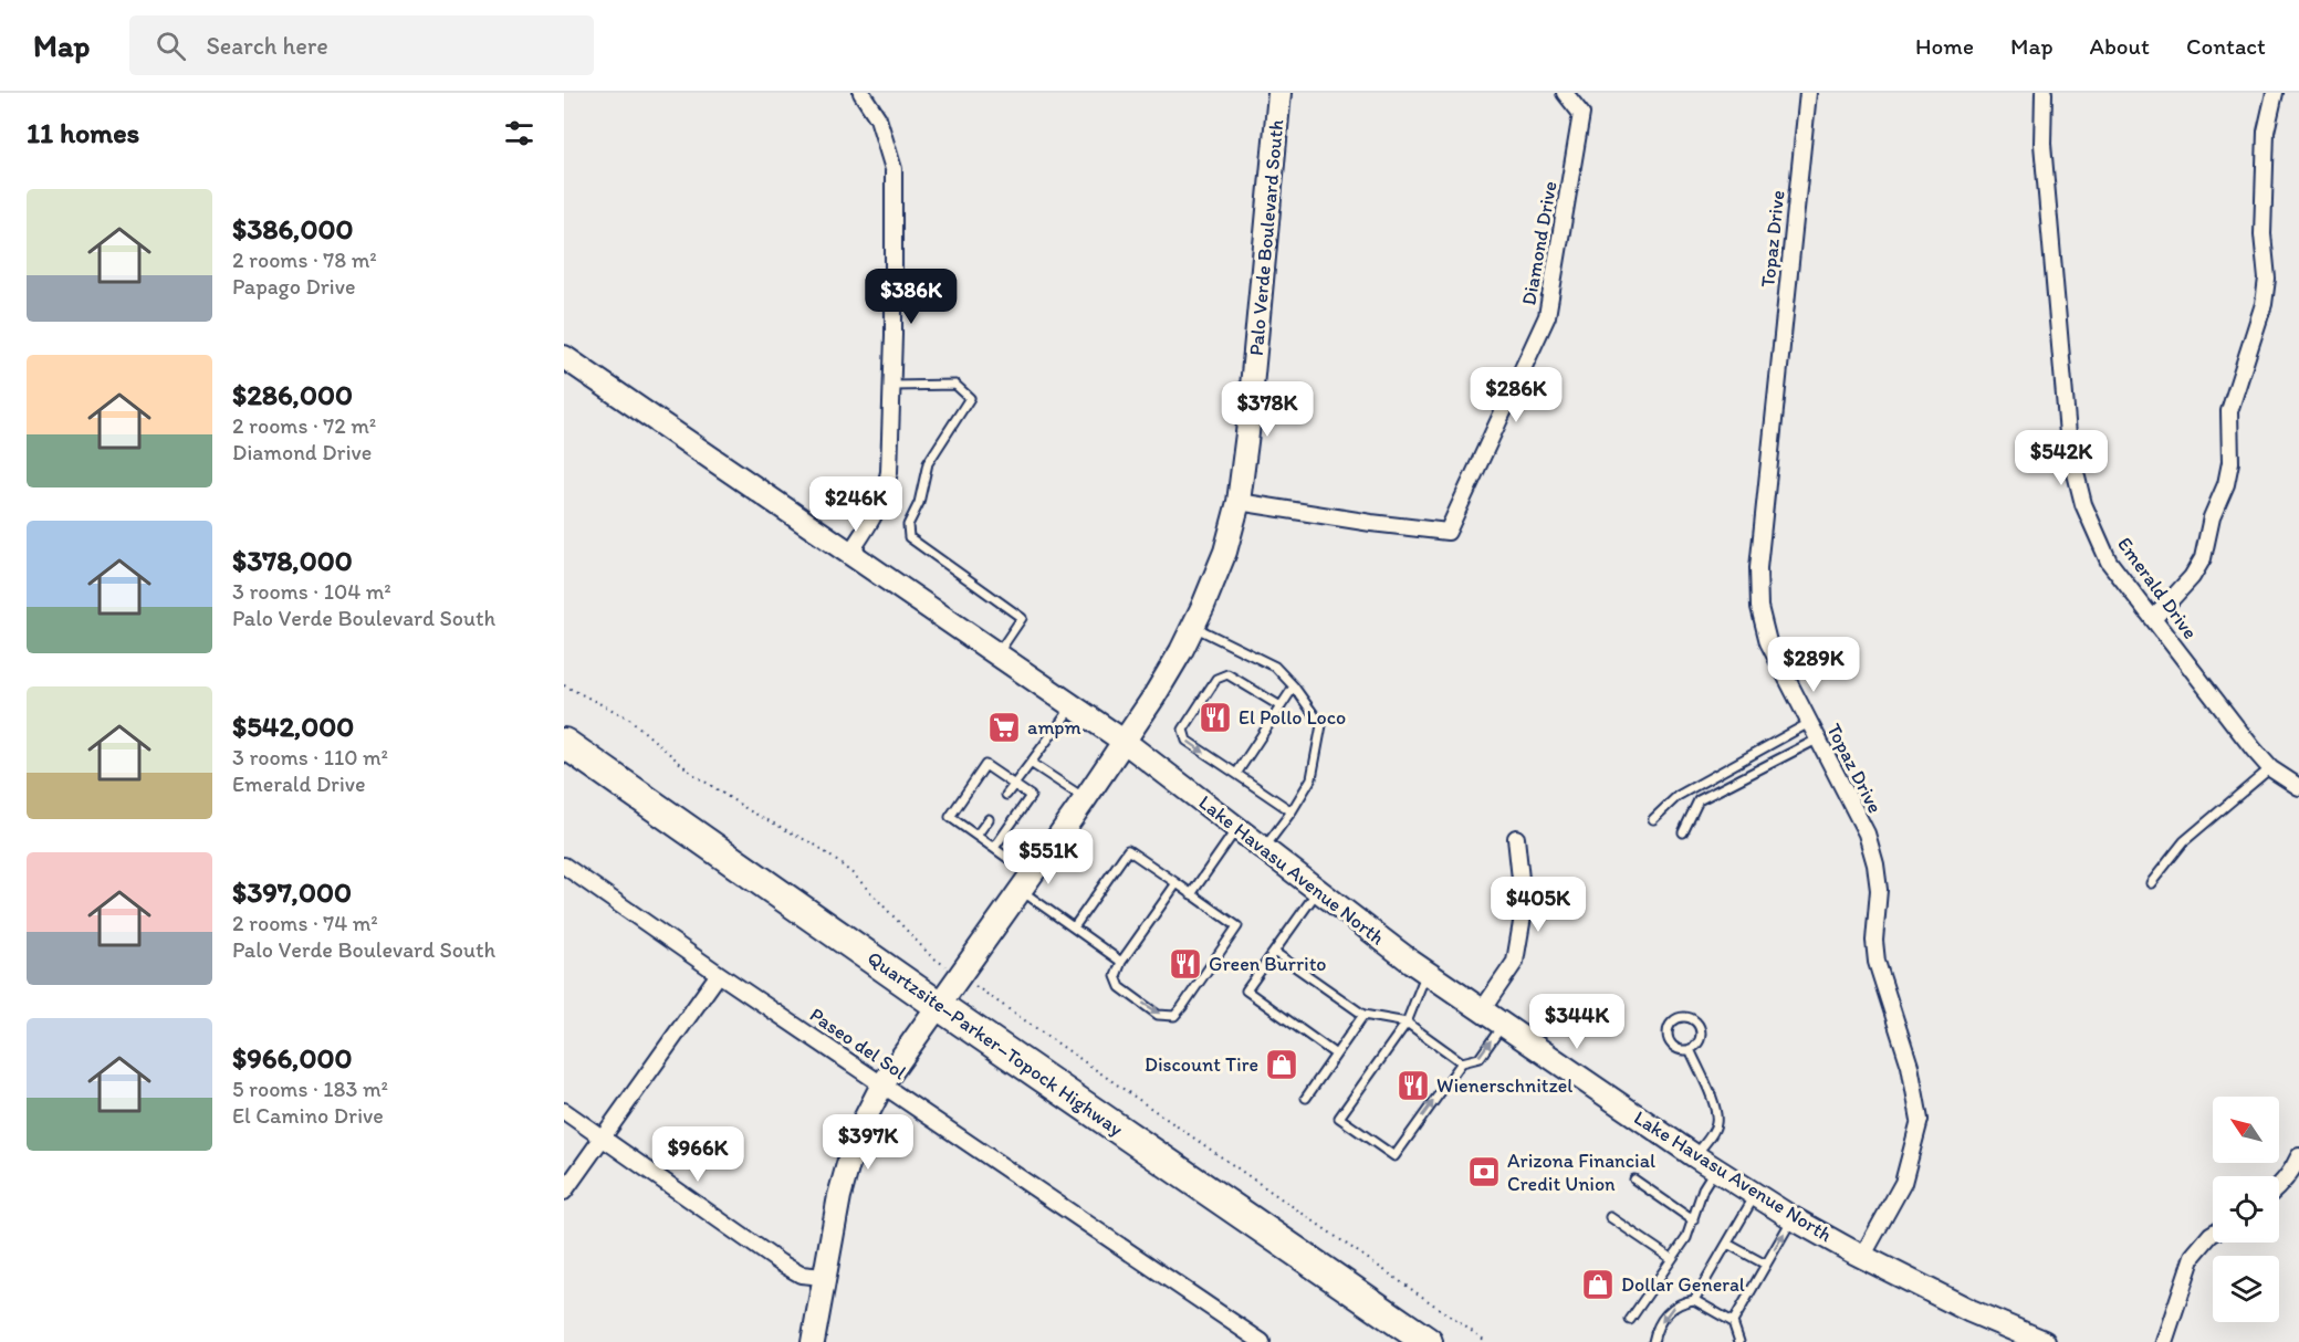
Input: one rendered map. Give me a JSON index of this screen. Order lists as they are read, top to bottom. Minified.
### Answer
{"streets":{"highway":["Quartzsite–Parker–Topock Highway"],"main road":["Palo Verde Boulevard South","Lake Havasu Avenue North"],"street":["Topaz Drive","Diamond Drive","Emerald Drive","Paseo del Sol"]},"crossings":[["Palo Verde Boulevard South","Diamond Drive"],["Palo Verde Boulevard South","Lake Havasu Avenue North"],["Palo Verde Boulevard South","Paseo del Sol"],["Palo Verde Boulevard South","Quartzsite–Parker–Topock Highway"],["Topaz Drive","Lake Havasu Avenue North"]],"places":{"restaurant":["El Pollo Loco","Green Burrito","Wienerschnitzel"],"supermarket":["ampm"],"shop":["Discount Tire","Dollar General"],"bank":["Arizona Financial Credit Union"]},"north":"top left","page":{"header":"Map","search":"Search here","nav":["Home","Map","About","Contact"],"heading":"11 homes","list":[{"name":"$386,000","note":"2 rooms · 78 m² · Papago Drive"},{"name":"$286,000","note":"2 rooms · 72 m² · Diamond Drive"},{"name":"$378,000","note":"3 rooms · 104 m² · Palo Verde Boulevard South"},{"name":"$542,000","note":"3 rooms · 110 m² · Emerald Drive"},{"name":"$397,000","note":"2 rooms · 74 m² · Palo Verde Boulevard South"},{"name":"$966,000","note":"5 rooms · 183 m² · El Camino Drive"}],"price":["$386K","$286K","$378K","$542K","$246K","$289K","$551K","$405K","$344K","$397K","$966K"]}}
